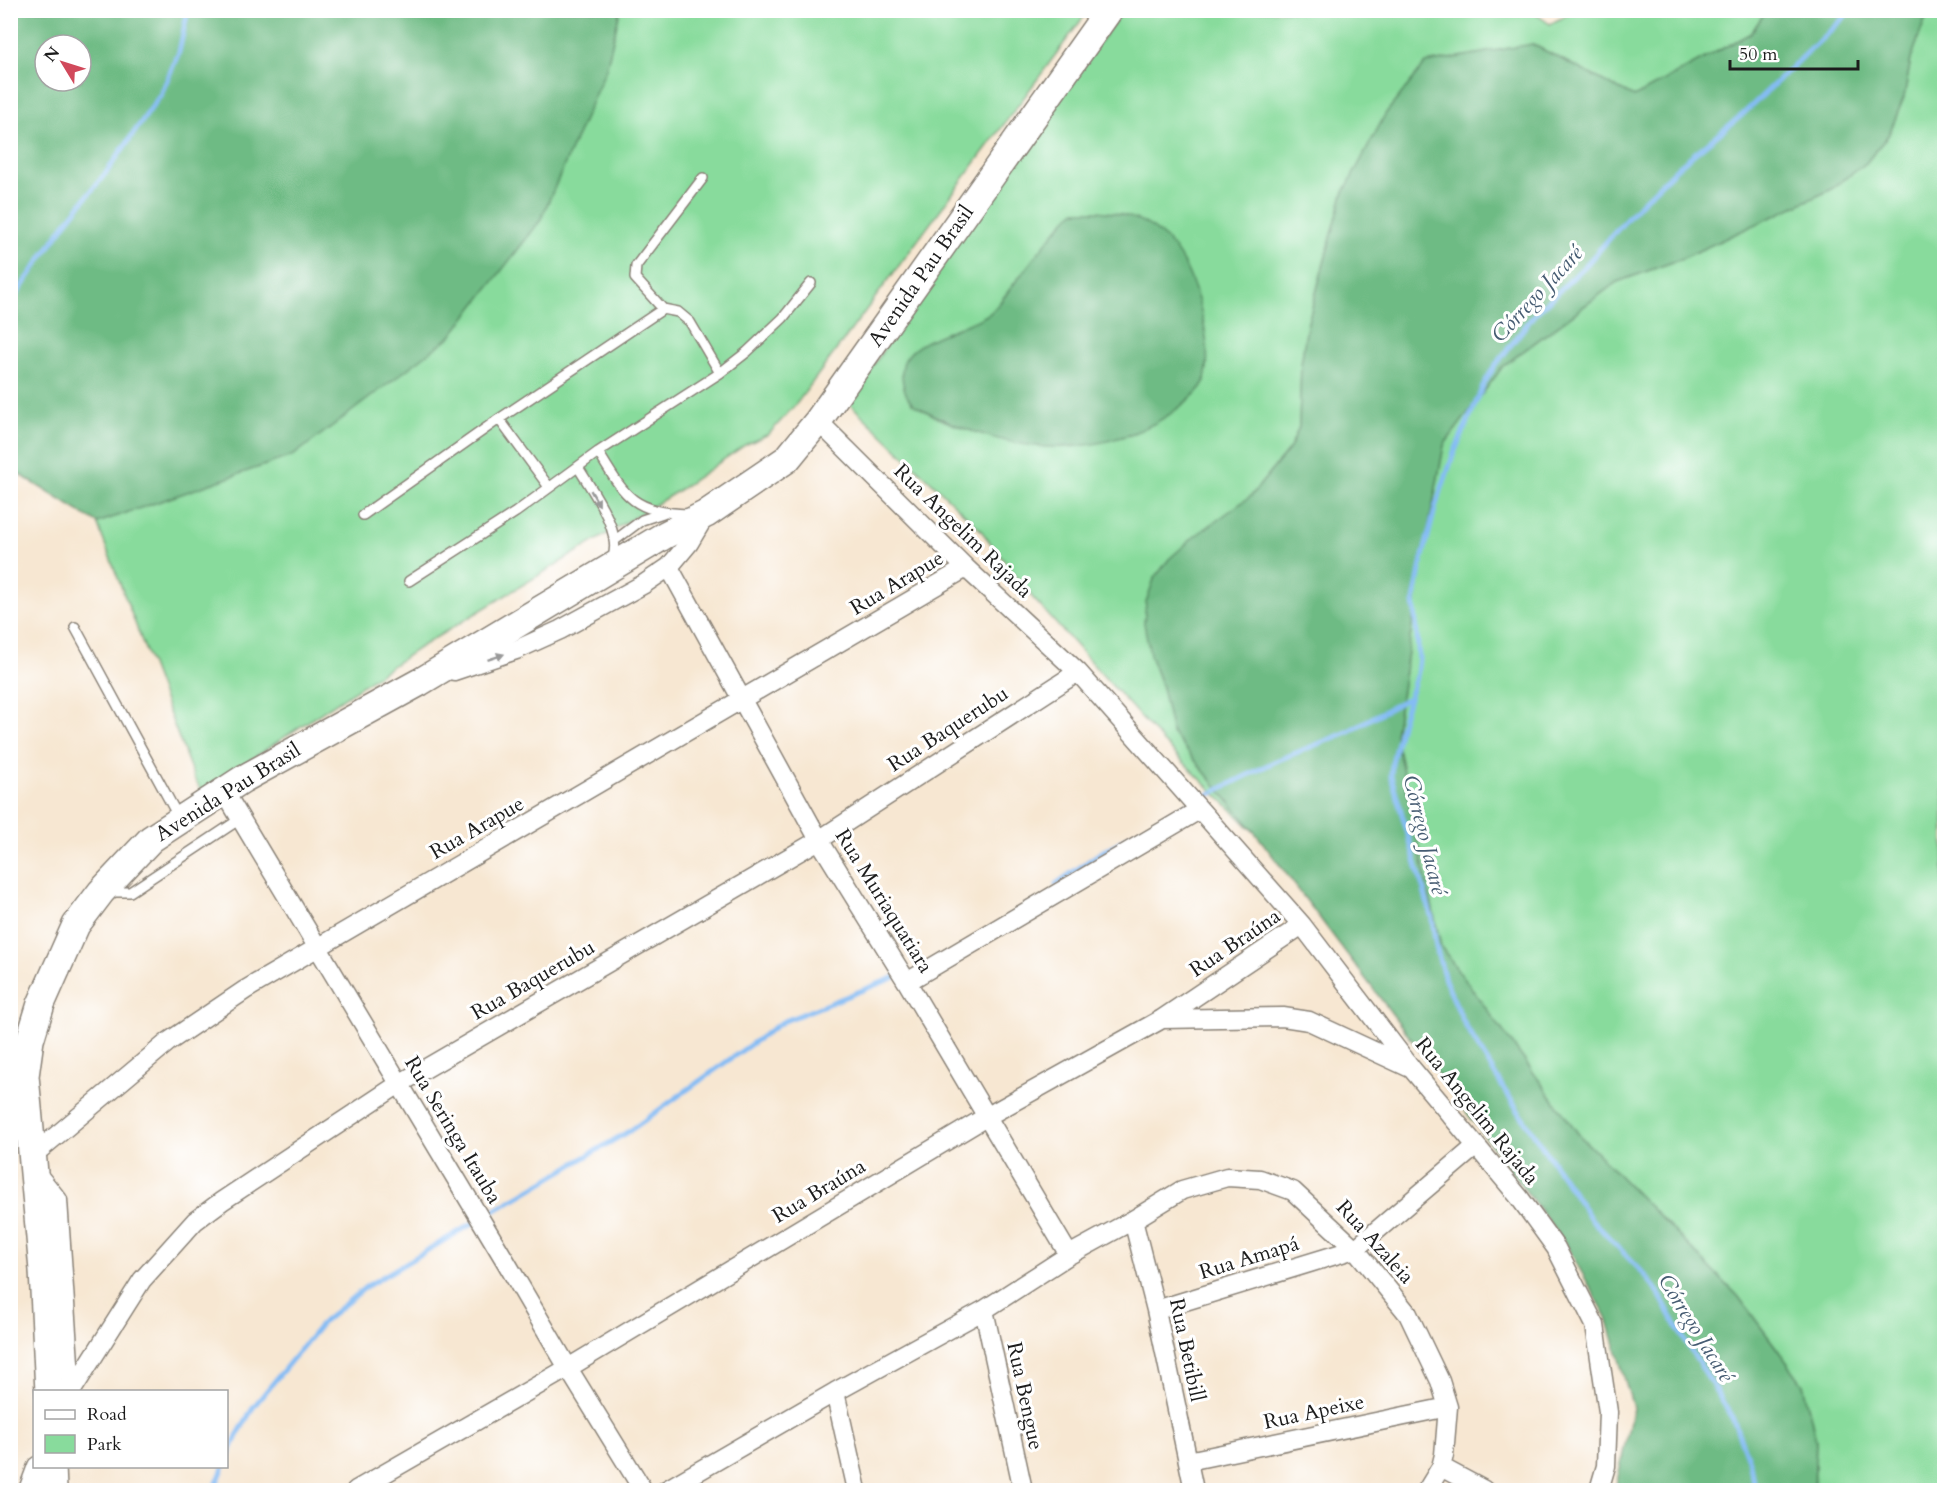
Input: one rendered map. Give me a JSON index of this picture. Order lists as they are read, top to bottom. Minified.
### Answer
{"streets":{"main road":["Avenida Pau Brasil"],"street":["Rua Angelim Rajada","Rua Arapue","Rua Baquerubu","Rua Muriaquatiara","Rua Braúna","Rua Seringa Itauba","Rua Azaleia","Rua Amapá","Rua Betibill","Rua Bengue","Rua Apeixe"]},"crossings":[["Avenida Pau Brasil","Rua Angelim Rajada"],["Avenida Pau Brasil","Rua Arapue"],["Avenida Pau Brasil","Rua Muriaquatiara"],["Avenida Pau Brasil","Rua Seringa Itauba"],["Rua Angelim Rajada","Rua Arapue"],["Rua Angelim Rajada","Rua Baquerubu"],["Rua Angelim Rajada","Rua Braúna"],["Rua Arapue","Rua Muriaquatiara"],["Rua Arapue","Rua Seringa Itauba"],["Rua Baquerubu","Rua Muriaquatiara"],["Rua Baquerubu","Rua Seringa Itauba"],["Rua Muriaquatiara","Rua Braúna"],["Rua Muriaquatiara","Rua Azaleia"],["Rua Braúna","Rua Seringa Itauba"],["Rua Azaleia","Rua Amapá"],["Rua Azaleia","Rua Betibill"],["Rua Azaleia","Rua Bengue"],["Rua Azaleia","Rua Apeixe"],["Rua Amapá","Rua Betibill"],["Rua Betibill","Rua Apeixe"]],"water":["Córrego Jacaré"],"legend":["Road","Park"],"scale_bar":"50 m","north":"top left"}
